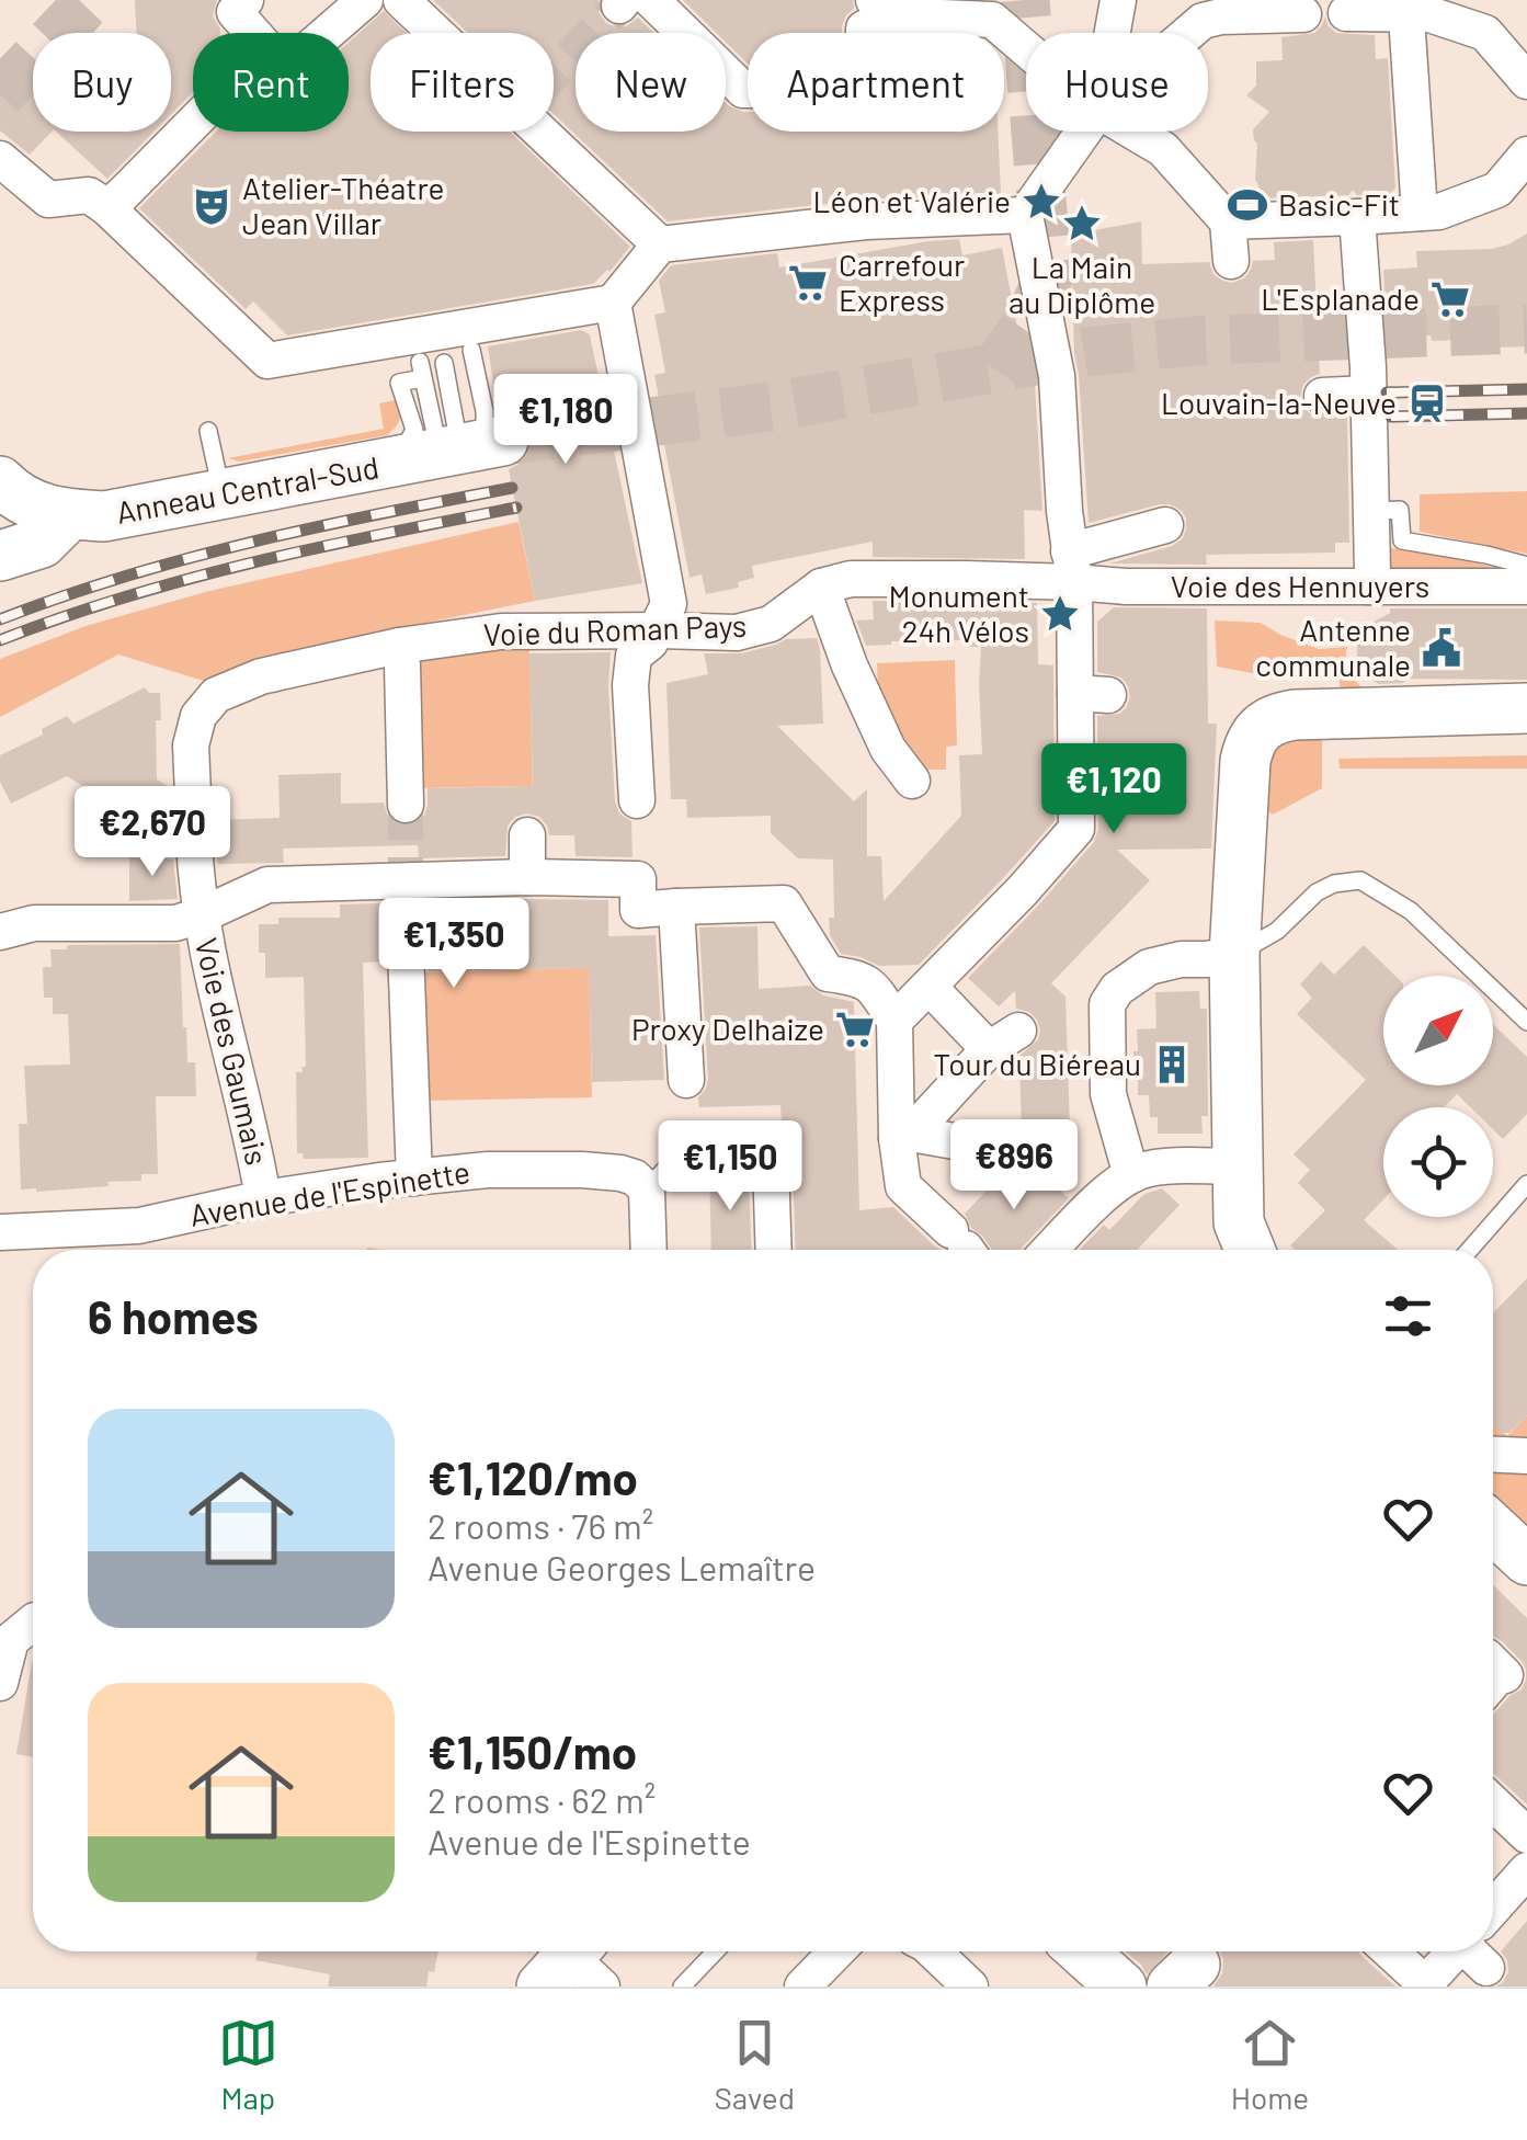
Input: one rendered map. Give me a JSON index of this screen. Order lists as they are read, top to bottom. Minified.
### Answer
{"streets":{"street":["Anneau Central-Sud","Voie des Hennuyers","Voie du Roman Pays","Voie des Gaumais","Avenue de l'Espinette"]},"crossings":[["Voie du Roman Pays","Voie des Gaumais"],["Voie des Gaumais","Avenue de l'Espinette"]],"places":{"place":["Léon et Valérie","La Main au Diplôme","Monument 24h Vélos"],"sports":["Basic-Fit"],"theatre":["Atelier-Théatre Jean Villar"],"supermarket":["Carrefour Express","L'Esplanade","Proxy Delhaize"],"station":["Louvain-la-Neuve"],"public building":["Antenne communale"],"building":["Tour du Biéreau"]},"north":"top right","page":{"chip":["Buy","Rent","Filters","New","Apartment","House"],"price":["€1,180","€1,120","€2,670","€1,350","€896","€1,150"],"heading":"6 homes","list":[{"name":"€1,120/mo","note":"2 rooms · 76 m² · Avenue Georges Lemaître"},{"name":"€1,150/mo","note":"2 rooms · 62 m² · Avenue de l'Espinette"}],"tabs":["Map","Saved","Home"]}}
